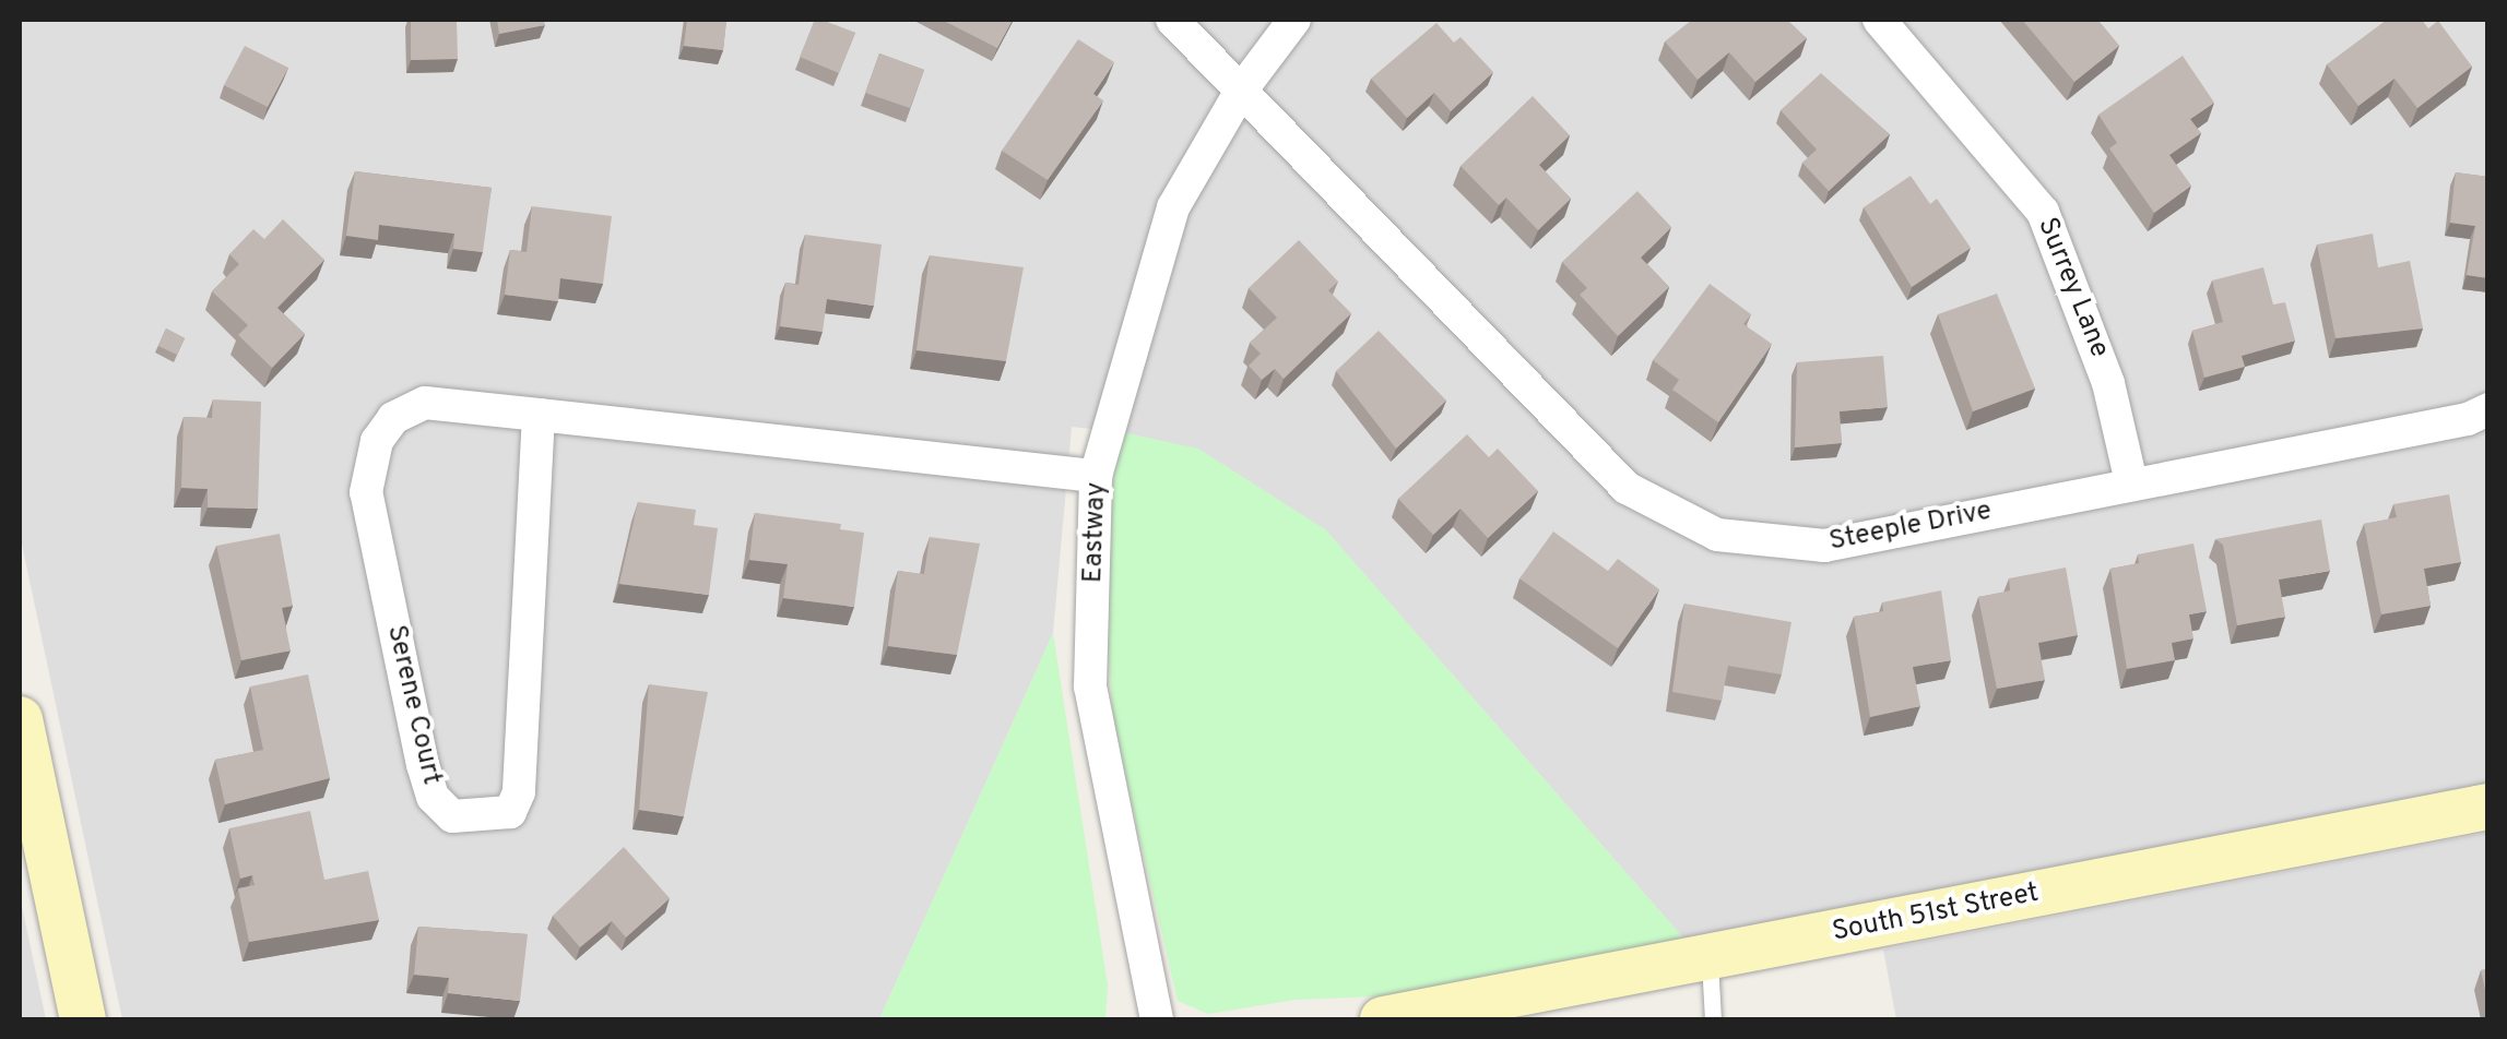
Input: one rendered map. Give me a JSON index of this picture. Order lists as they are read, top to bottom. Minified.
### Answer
{"streets":{"street":["Surrey Lane","Steeple Drive","Eastway","Serene Court","South 51st Street"]},"crossings":[["Surrey Lane","Steeple Drive"],["Steeple Drive","Eastway"],["Eastway","Serene Court"]]}
